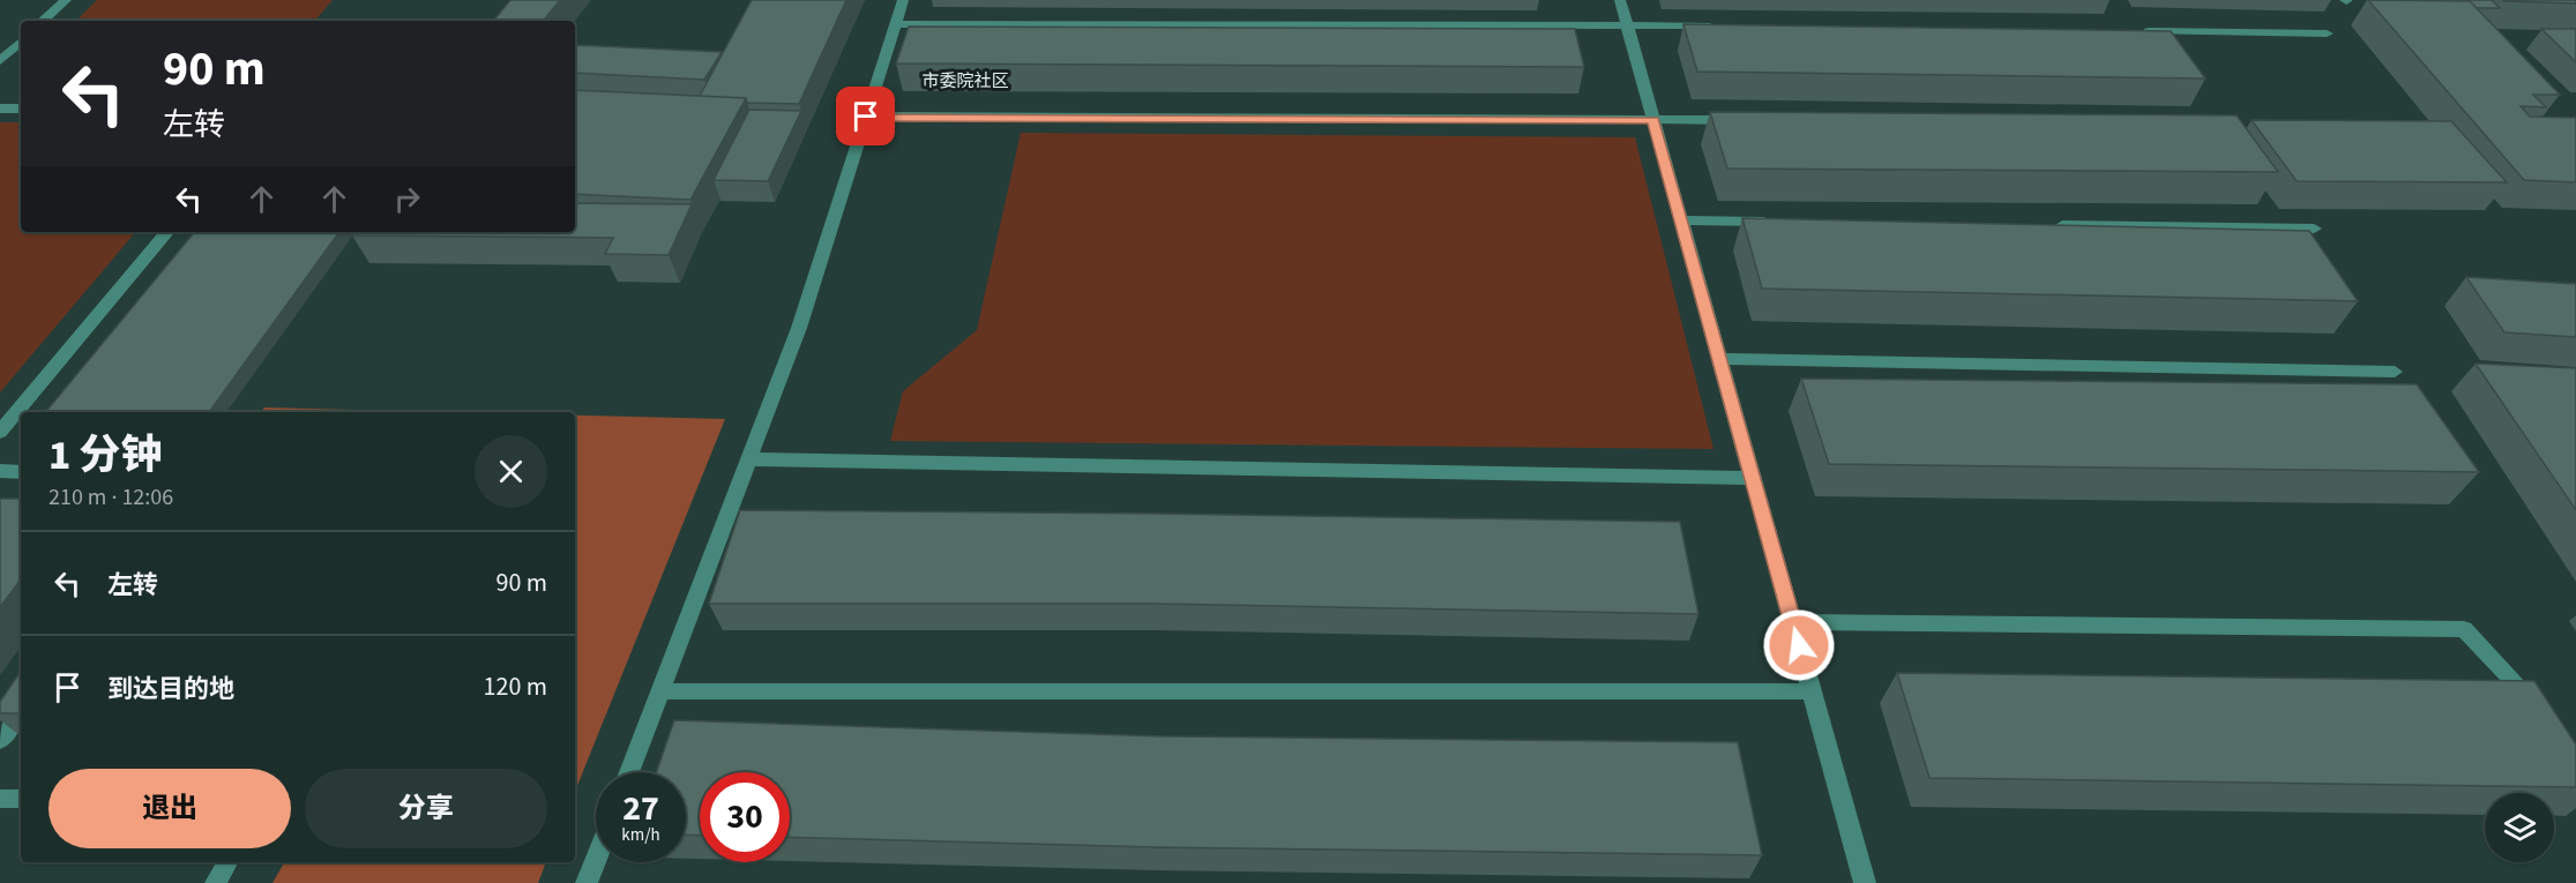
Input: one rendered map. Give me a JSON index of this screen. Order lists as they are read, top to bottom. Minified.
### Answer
{"districts":["市委院社区"],"page":{"turn":["90 m","左转"],"heading":["1 分钟","210 m · 12:06"],"list":[{"name":"左转","value":"90 m"},{"name":"到达目的地","value":"120 m"}],"buttons":["退出","分享"],"speed":"27 km/h","limit":"30"}}
